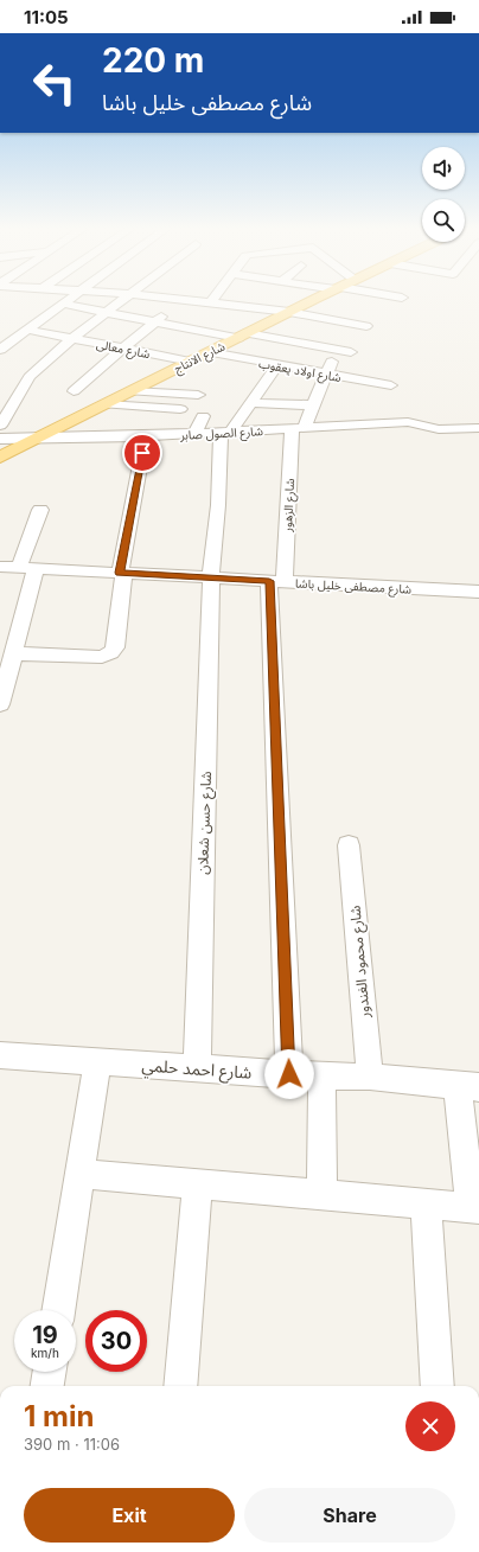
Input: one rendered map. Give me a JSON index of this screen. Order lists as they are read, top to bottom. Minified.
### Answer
{"streets":{"main road":["شارع الانتاج"],"street":["شارع معالى","شارع اولاد يعقوب","شارع الصول صابر","شارع الزهور","شارع مصطفى خليل باشا","شارع حسن شعلان","شارع محمود الغندور","شارع احمد حلمي"]},"crossings":[["شارع معالى","شارع الانتاج"],["شارع الانتاج","شارع اولاد يعقوب"],["شارع الانتاج","شارع الصول صابر"],["شارع الصول صابر","شارع الزهور"],["شارع الصول صابر","شارع حسن شعلان"],["شارع الزهور","شارع مصطفى خليل باشا"],["شارع الزهور","شارع احمد حلمي"],["شارع مصطفى خليل باشا","شارع حسن شعلان"],["شارع حسن شعلان","شارع احمد حلمي"],["شارع محمود الغندور","شارع احمد حلمي"]],"page":{"status":"11:05","turn":["220 m","شارع مصطفى خليل باشا"],"speed":"19 km/h","limit":"30","heading":["1 min","390 m · 11:06"],"buttons":["Exit","Share"]}}
